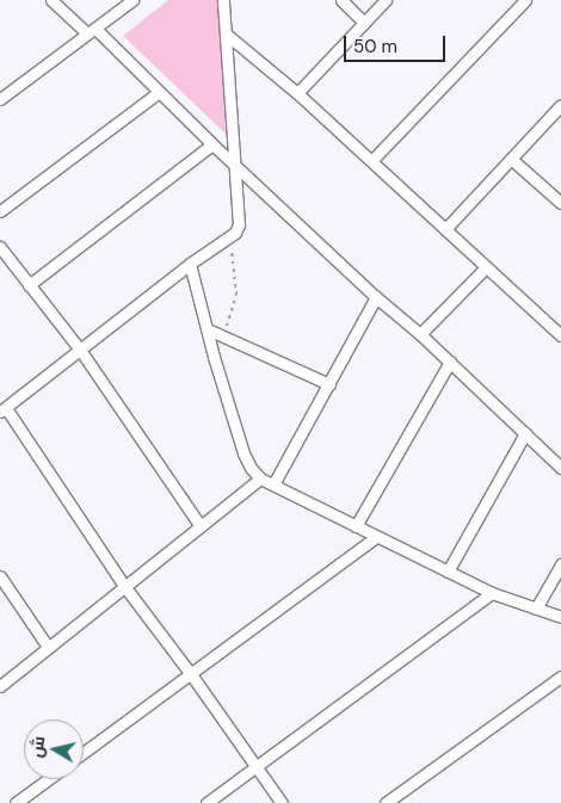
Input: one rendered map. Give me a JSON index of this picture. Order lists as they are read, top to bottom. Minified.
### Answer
{"scale_bar":"50 m","north":"left"}
